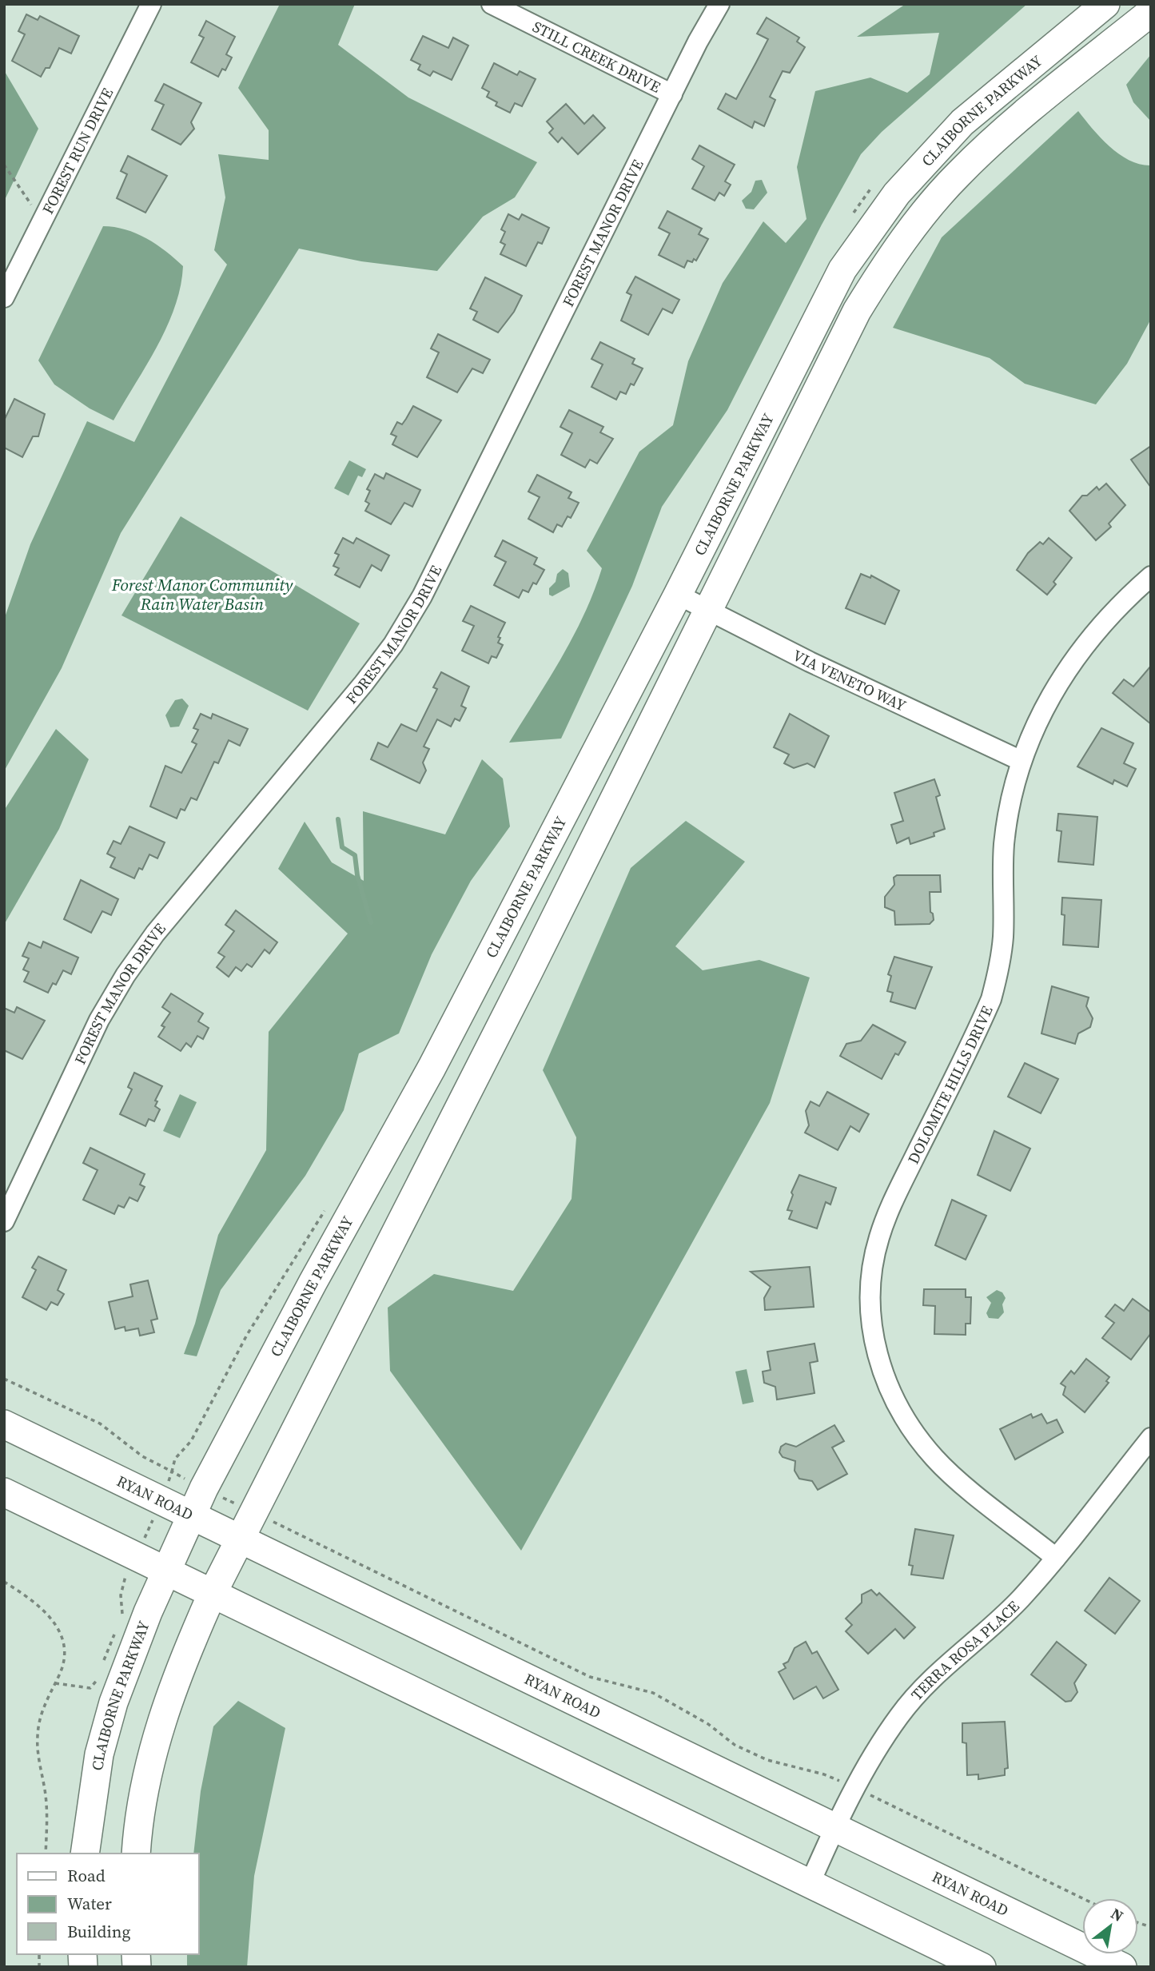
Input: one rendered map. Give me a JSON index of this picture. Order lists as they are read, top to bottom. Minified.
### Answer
{"streets":{"main road":["CLAIBORNE PARKWAY","RYAN ROAD"],"street":["STILL CREEK DRIVE","FOREST RUN DRIVE","FOREST MANOR DRIVE","VIA VENETO WAY","DOLOMITE HILLS DRIVE","TERRA ROSA PLACE"]},"crossings":[["STILL CREEK DRIVE","FOREST MANOR DRIVE"],["CLAIBORNE PARKWAY","VIA VENETO WAY"],["CLAIBORNE PARKWAY","RYAN ROAD"],["VIA VENETO WAY","DOLOMITE HILLS DRIVE"],["DOLOMITE HILLS DRIVE","TERRA ROSA PLACE"],["RYAN ROAD","TERRA ROSA PLACE"]],"water":["Forest Manor Community Rain Water Basin"],"legend":["Road","Water","Building"],"north":"top right"}
